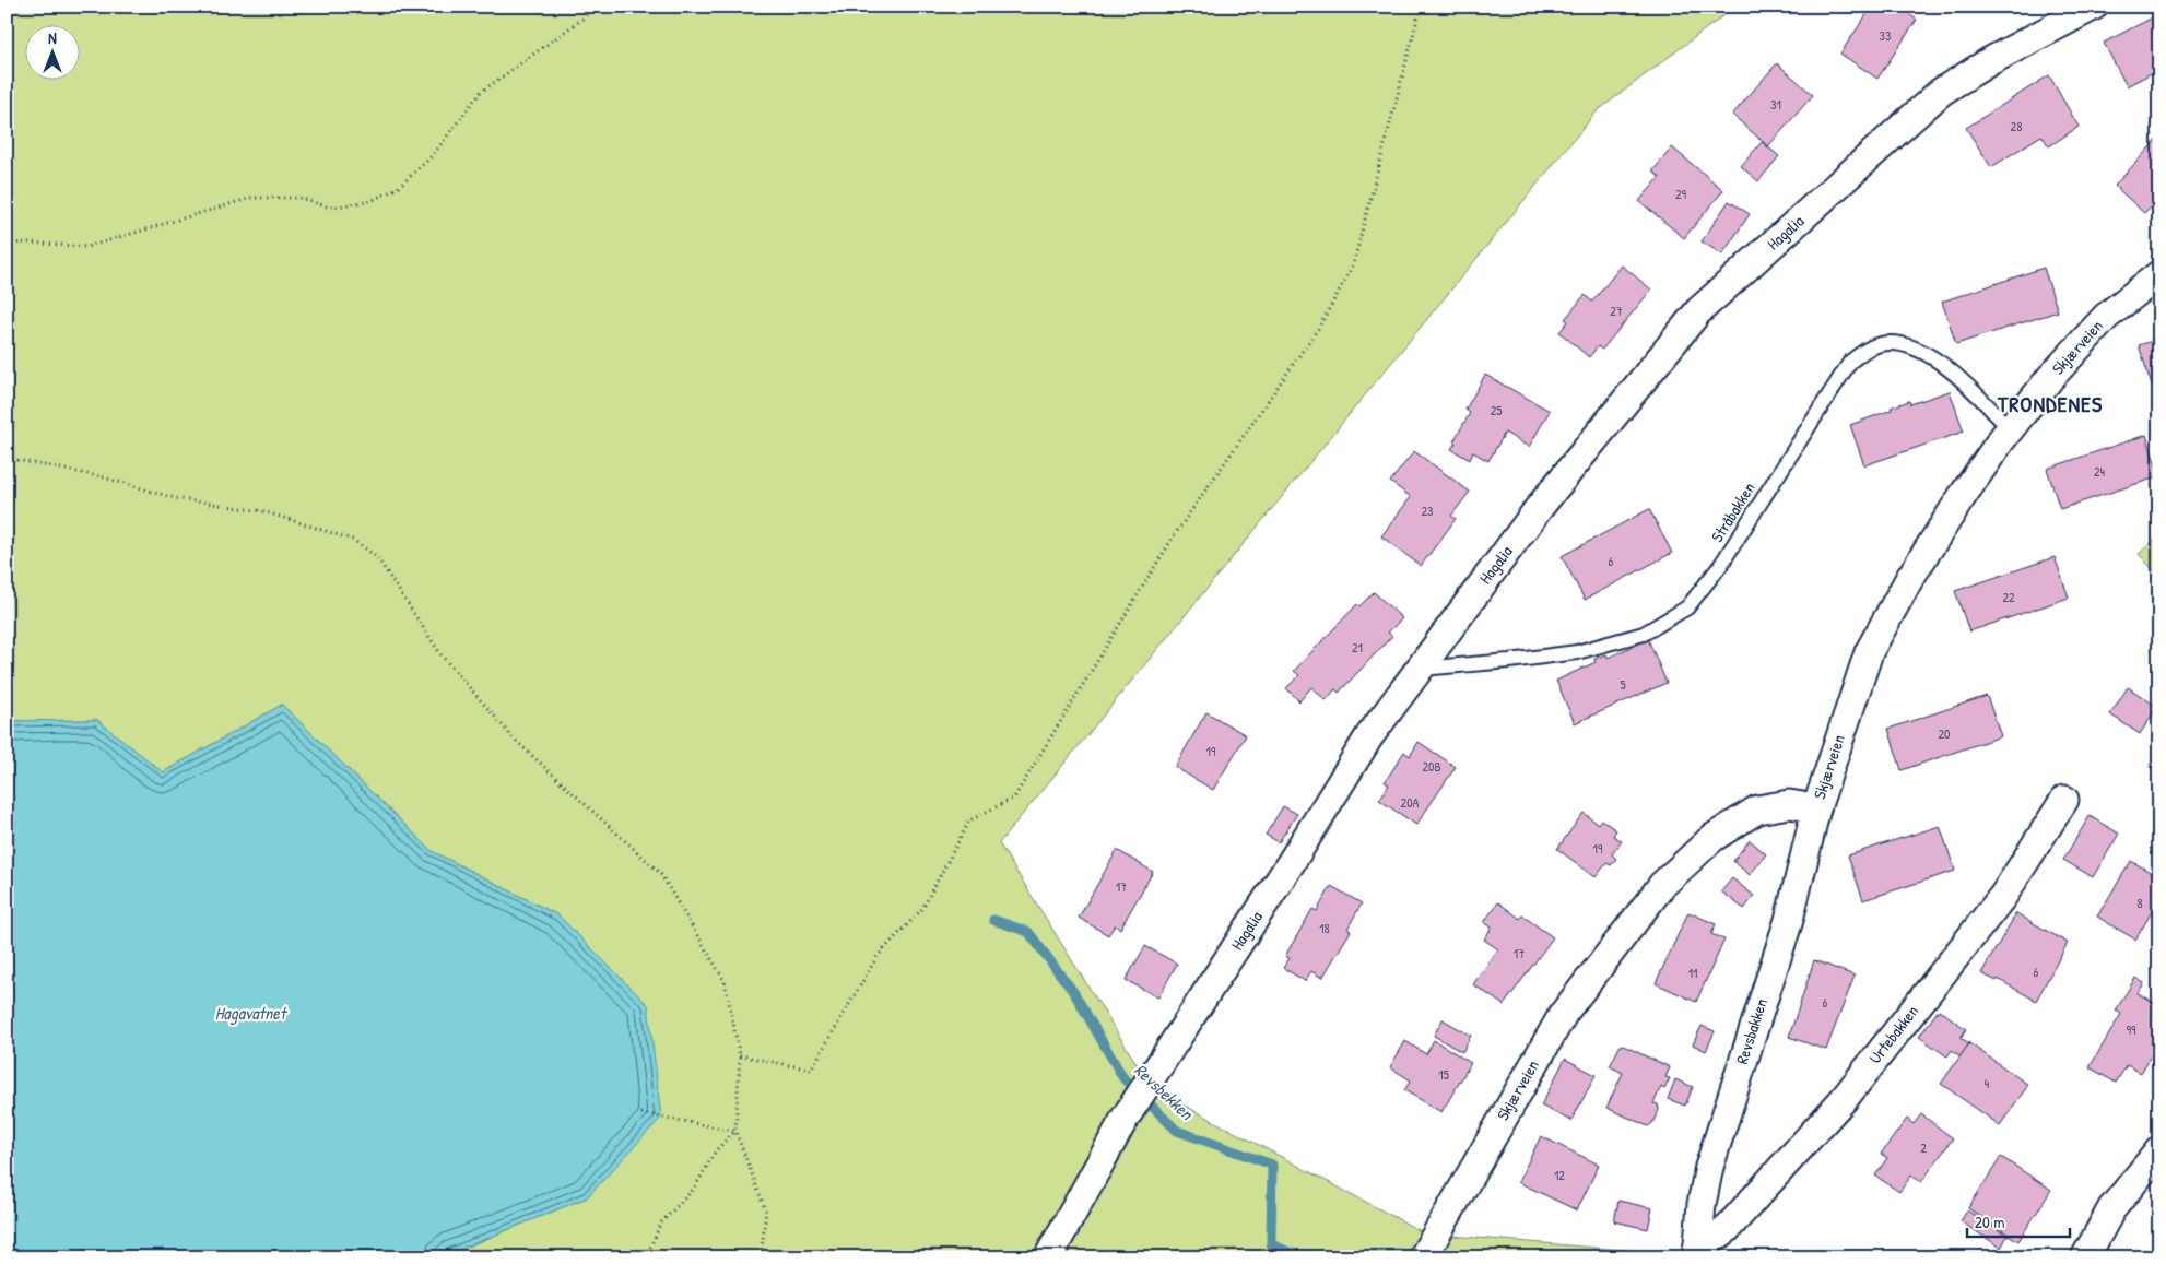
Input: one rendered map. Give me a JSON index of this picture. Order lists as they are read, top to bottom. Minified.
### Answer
{"streets":{"street":["Hagalia","Skjærveien","Revsbakken","Urtebakken"],"lane":["Stråbakken"]},"crossings":[["Hagalia","Stråbakken"],["Skjærveien","Stråbakken"],["Skjærveien","Revsbakken"],["Revsbakken","Urtebakken"]],"districts":["TRONDENES"],"water":["Hagavatnet","Revsbekken"],"house_numbers":["33","31","28","29","27","25","24","23","6","22","21","5","20","19","20B","20A","19","17","8","18","17","6","11","6","99","15","4","2","12"],"scale_bar":"20 m","north":"top"}
